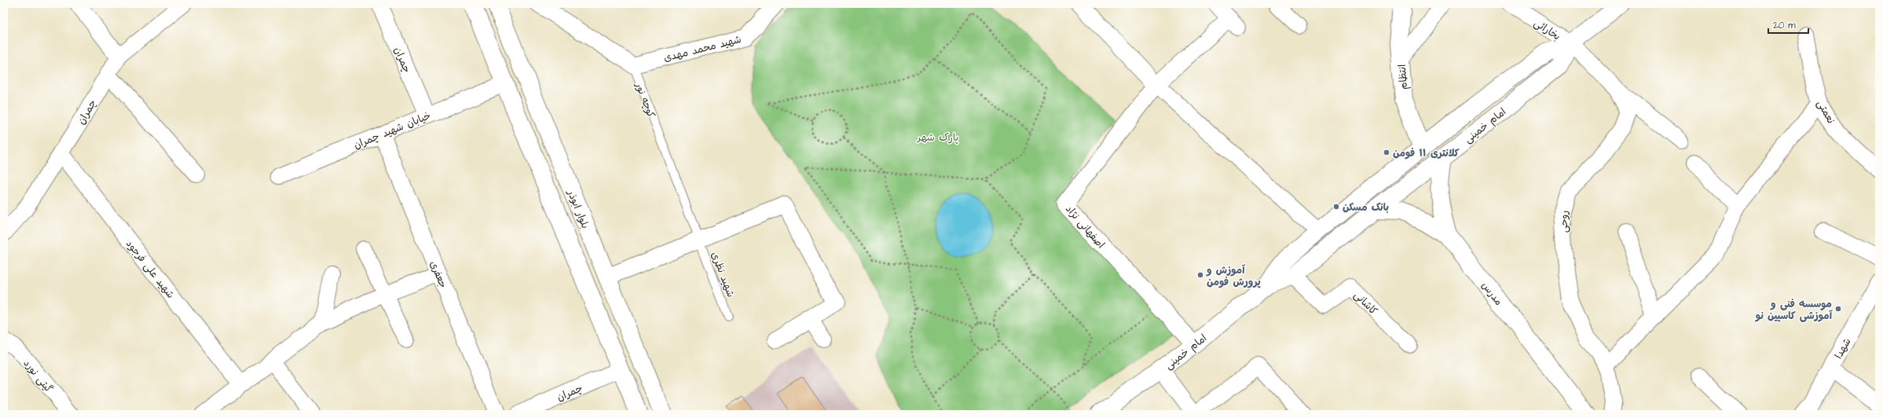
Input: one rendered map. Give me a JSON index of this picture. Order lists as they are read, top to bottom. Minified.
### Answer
{"streets":{"street":["بخارائی","شهید محمد مهدی","چمران","انتظام","نعمتی","امام خمینی","خیابان شهید چمران","بلوار ابوذر","روحی","اصفهانی نژاد","شهید علی فرجود","جعفری","مدرس","کاشانی","شهدا","گیتی نورد"],"lane":["کوچه نور","شهید نظری"]},"crossings":[["بخارائی","امام خمینی"],["بخارائی","روحی"],["شهید محمد مهدی","کوچه نور"],["چمران","خیابان شهید چمران"],["چمران","شهید علی فرجود"],["انتظام","امام خمینی"],["کوچه نور","شهید نظری"],["امام خمینی","روحی"],["امام خمینی","اصفهانی نژاد"],["امام خمینی","مدرس"],["امام خمینی","کاشانی"],["خیابان شهید چمران","جعفری"]],"parks":["پارک شهر"],"places":["کلانتری ۱۱ فومن","بانک مسکن","آموزش و پرورش فومن","موسسه فنی و آموزشی کاسپین نو"],"scale_bar":"20 m"}
